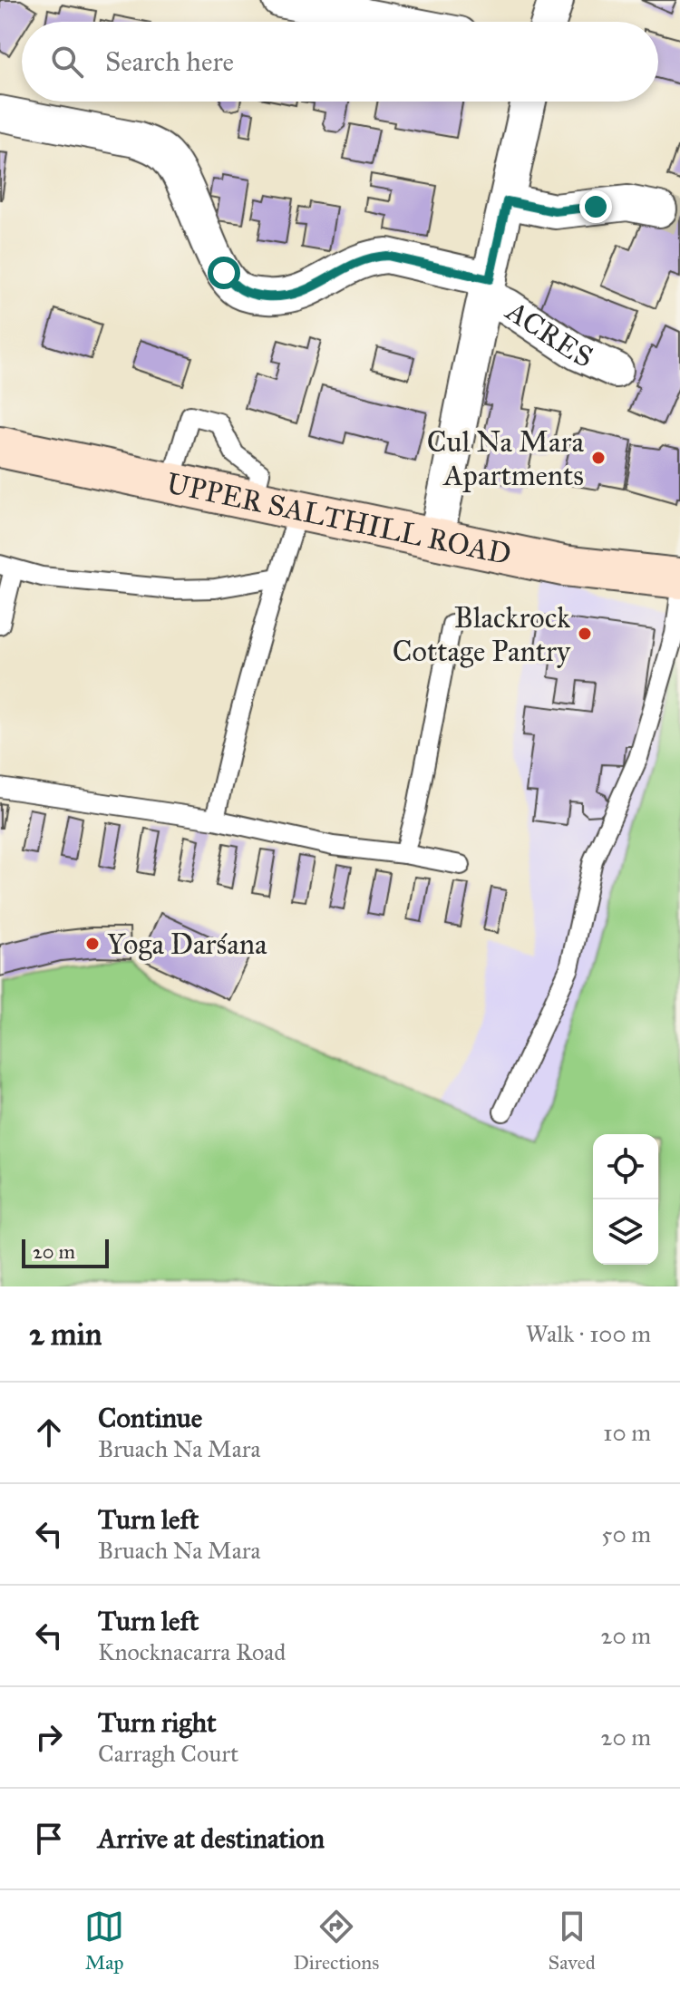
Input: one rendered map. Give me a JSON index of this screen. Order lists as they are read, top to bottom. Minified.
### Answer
{"streets":{"main road":["UPPER SALTHILL ROAD"],"street":["ACRES"]},"places":["Cul Na Mara Apartments","Blackrock Cottage Pantry","Yoga Darśana"],"scale_bar":"20 m","page":{"search":"Search here","scale":"20 m","heading":["2 min","Walk · 100 m"],"list":[["Continue","Bruach Na Mara","10 m"],["Turn left","Bruach Na Mara","50 m"],["Turn left","Knocknacarra Road","20 m"],["Turn right","Carragh Court","20 m"],"Arrive at destination"],"nav":["Map","Directions","Saved"]}}
